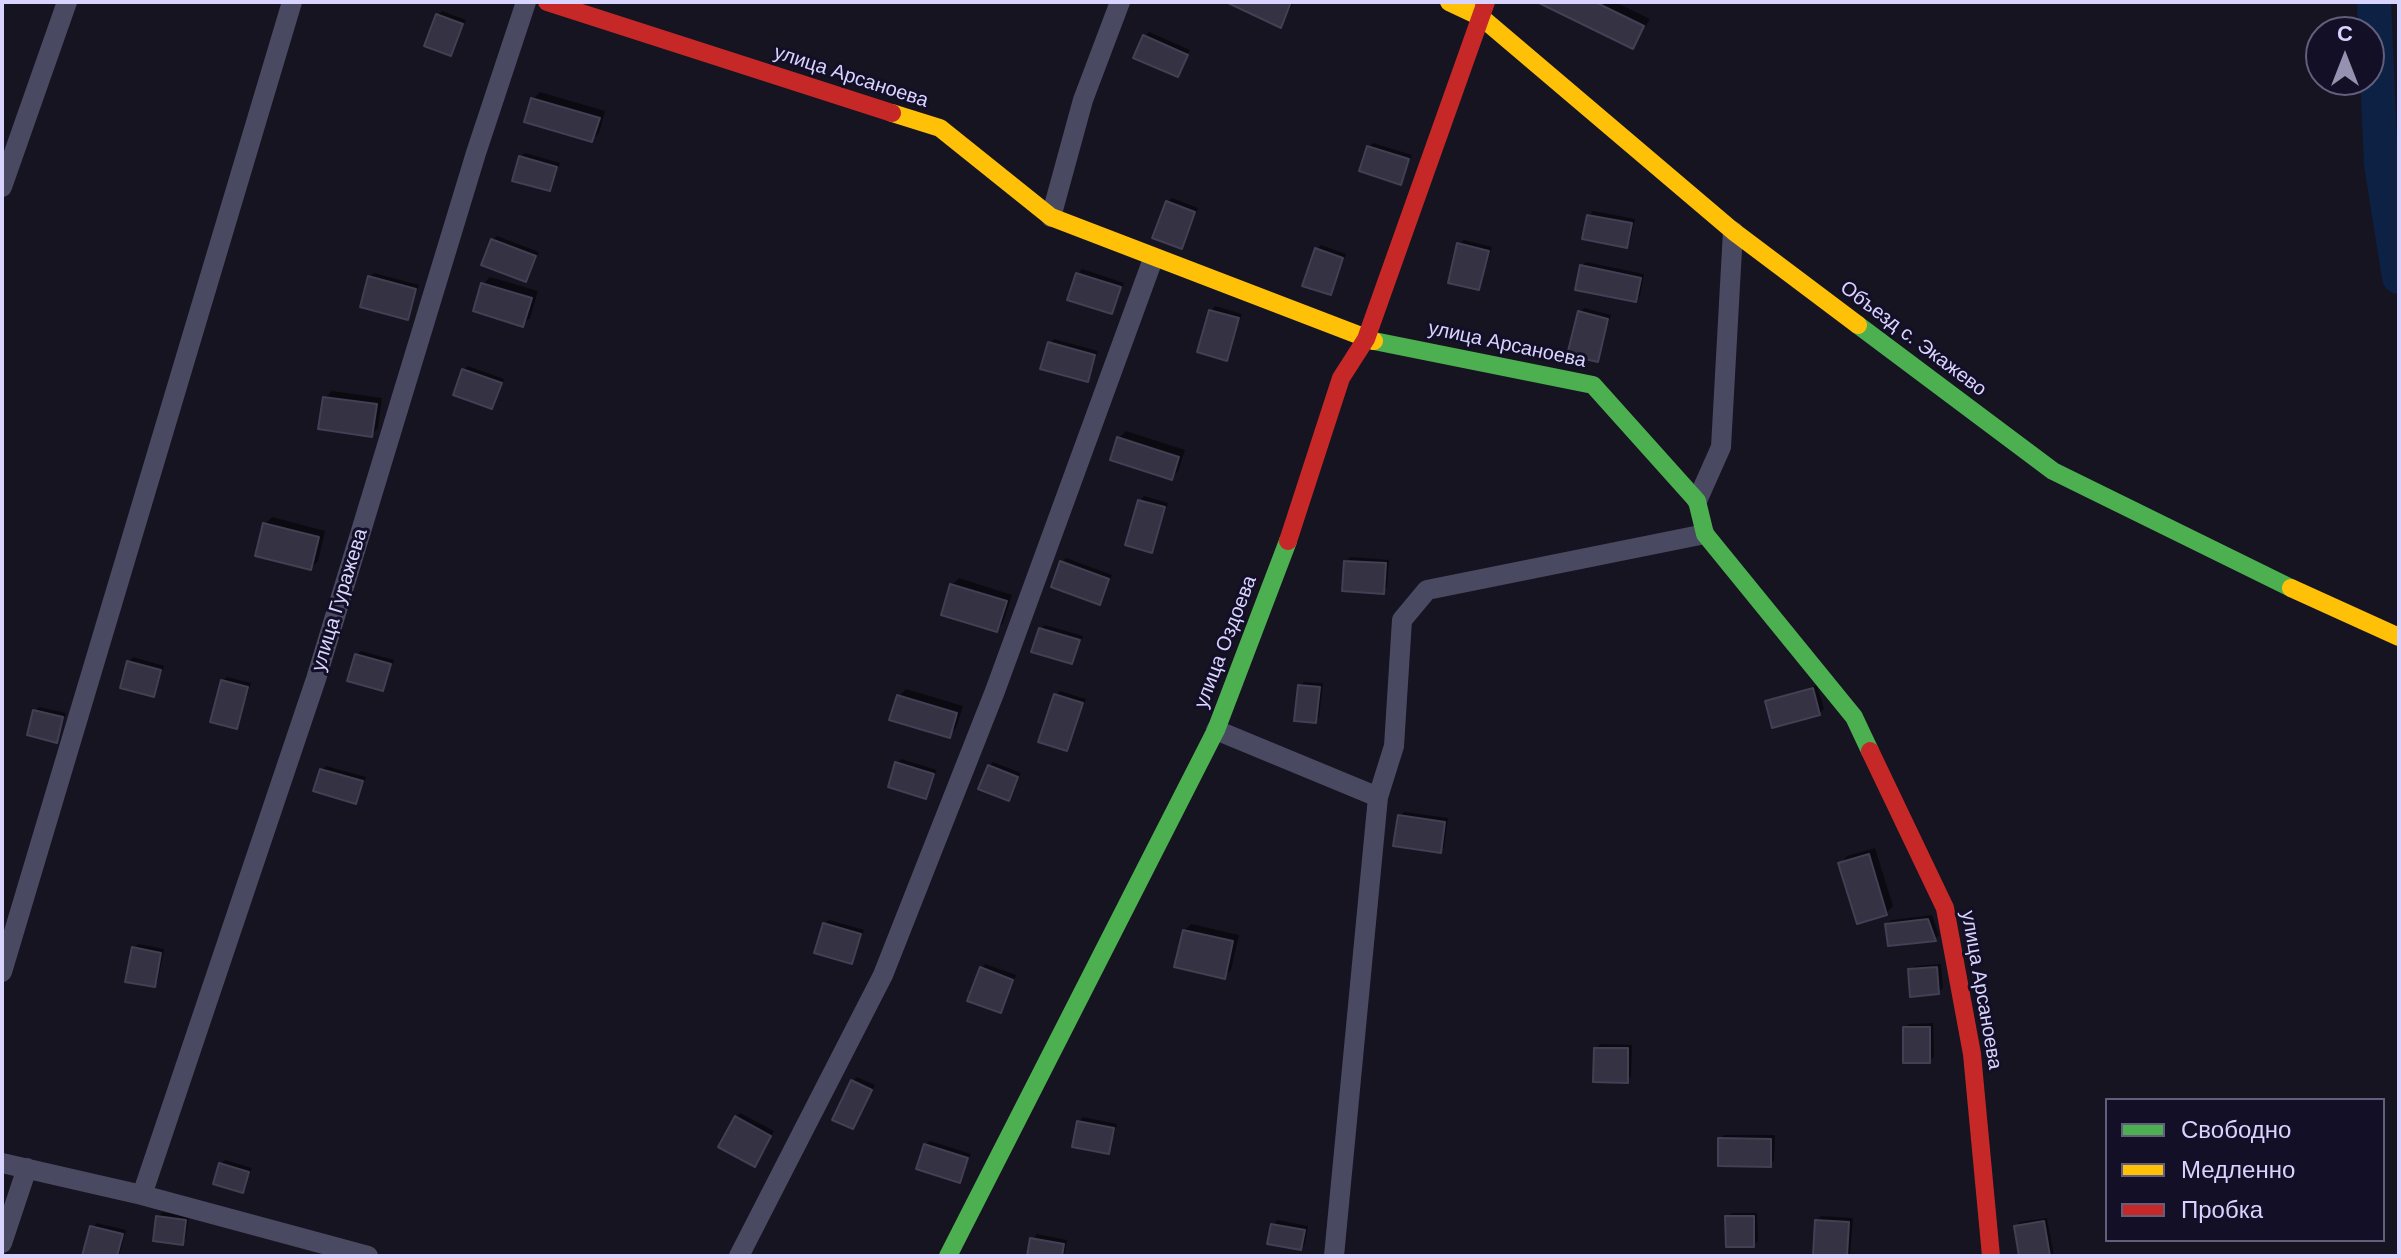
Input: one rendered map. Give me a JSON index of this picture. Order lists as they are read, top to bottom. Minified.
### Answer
{"streets":{"street":["улица Арсаноева","Объезд с. Экажево","улица Гуражева","улица Оздоева"]},"crossings":[["улица Арсаноева","улица Оздоева"],["Объезд с. Экажево","улица Оздоева"]],"legend":["Свободно","Медленно","Пробка"],"north":"top"}
